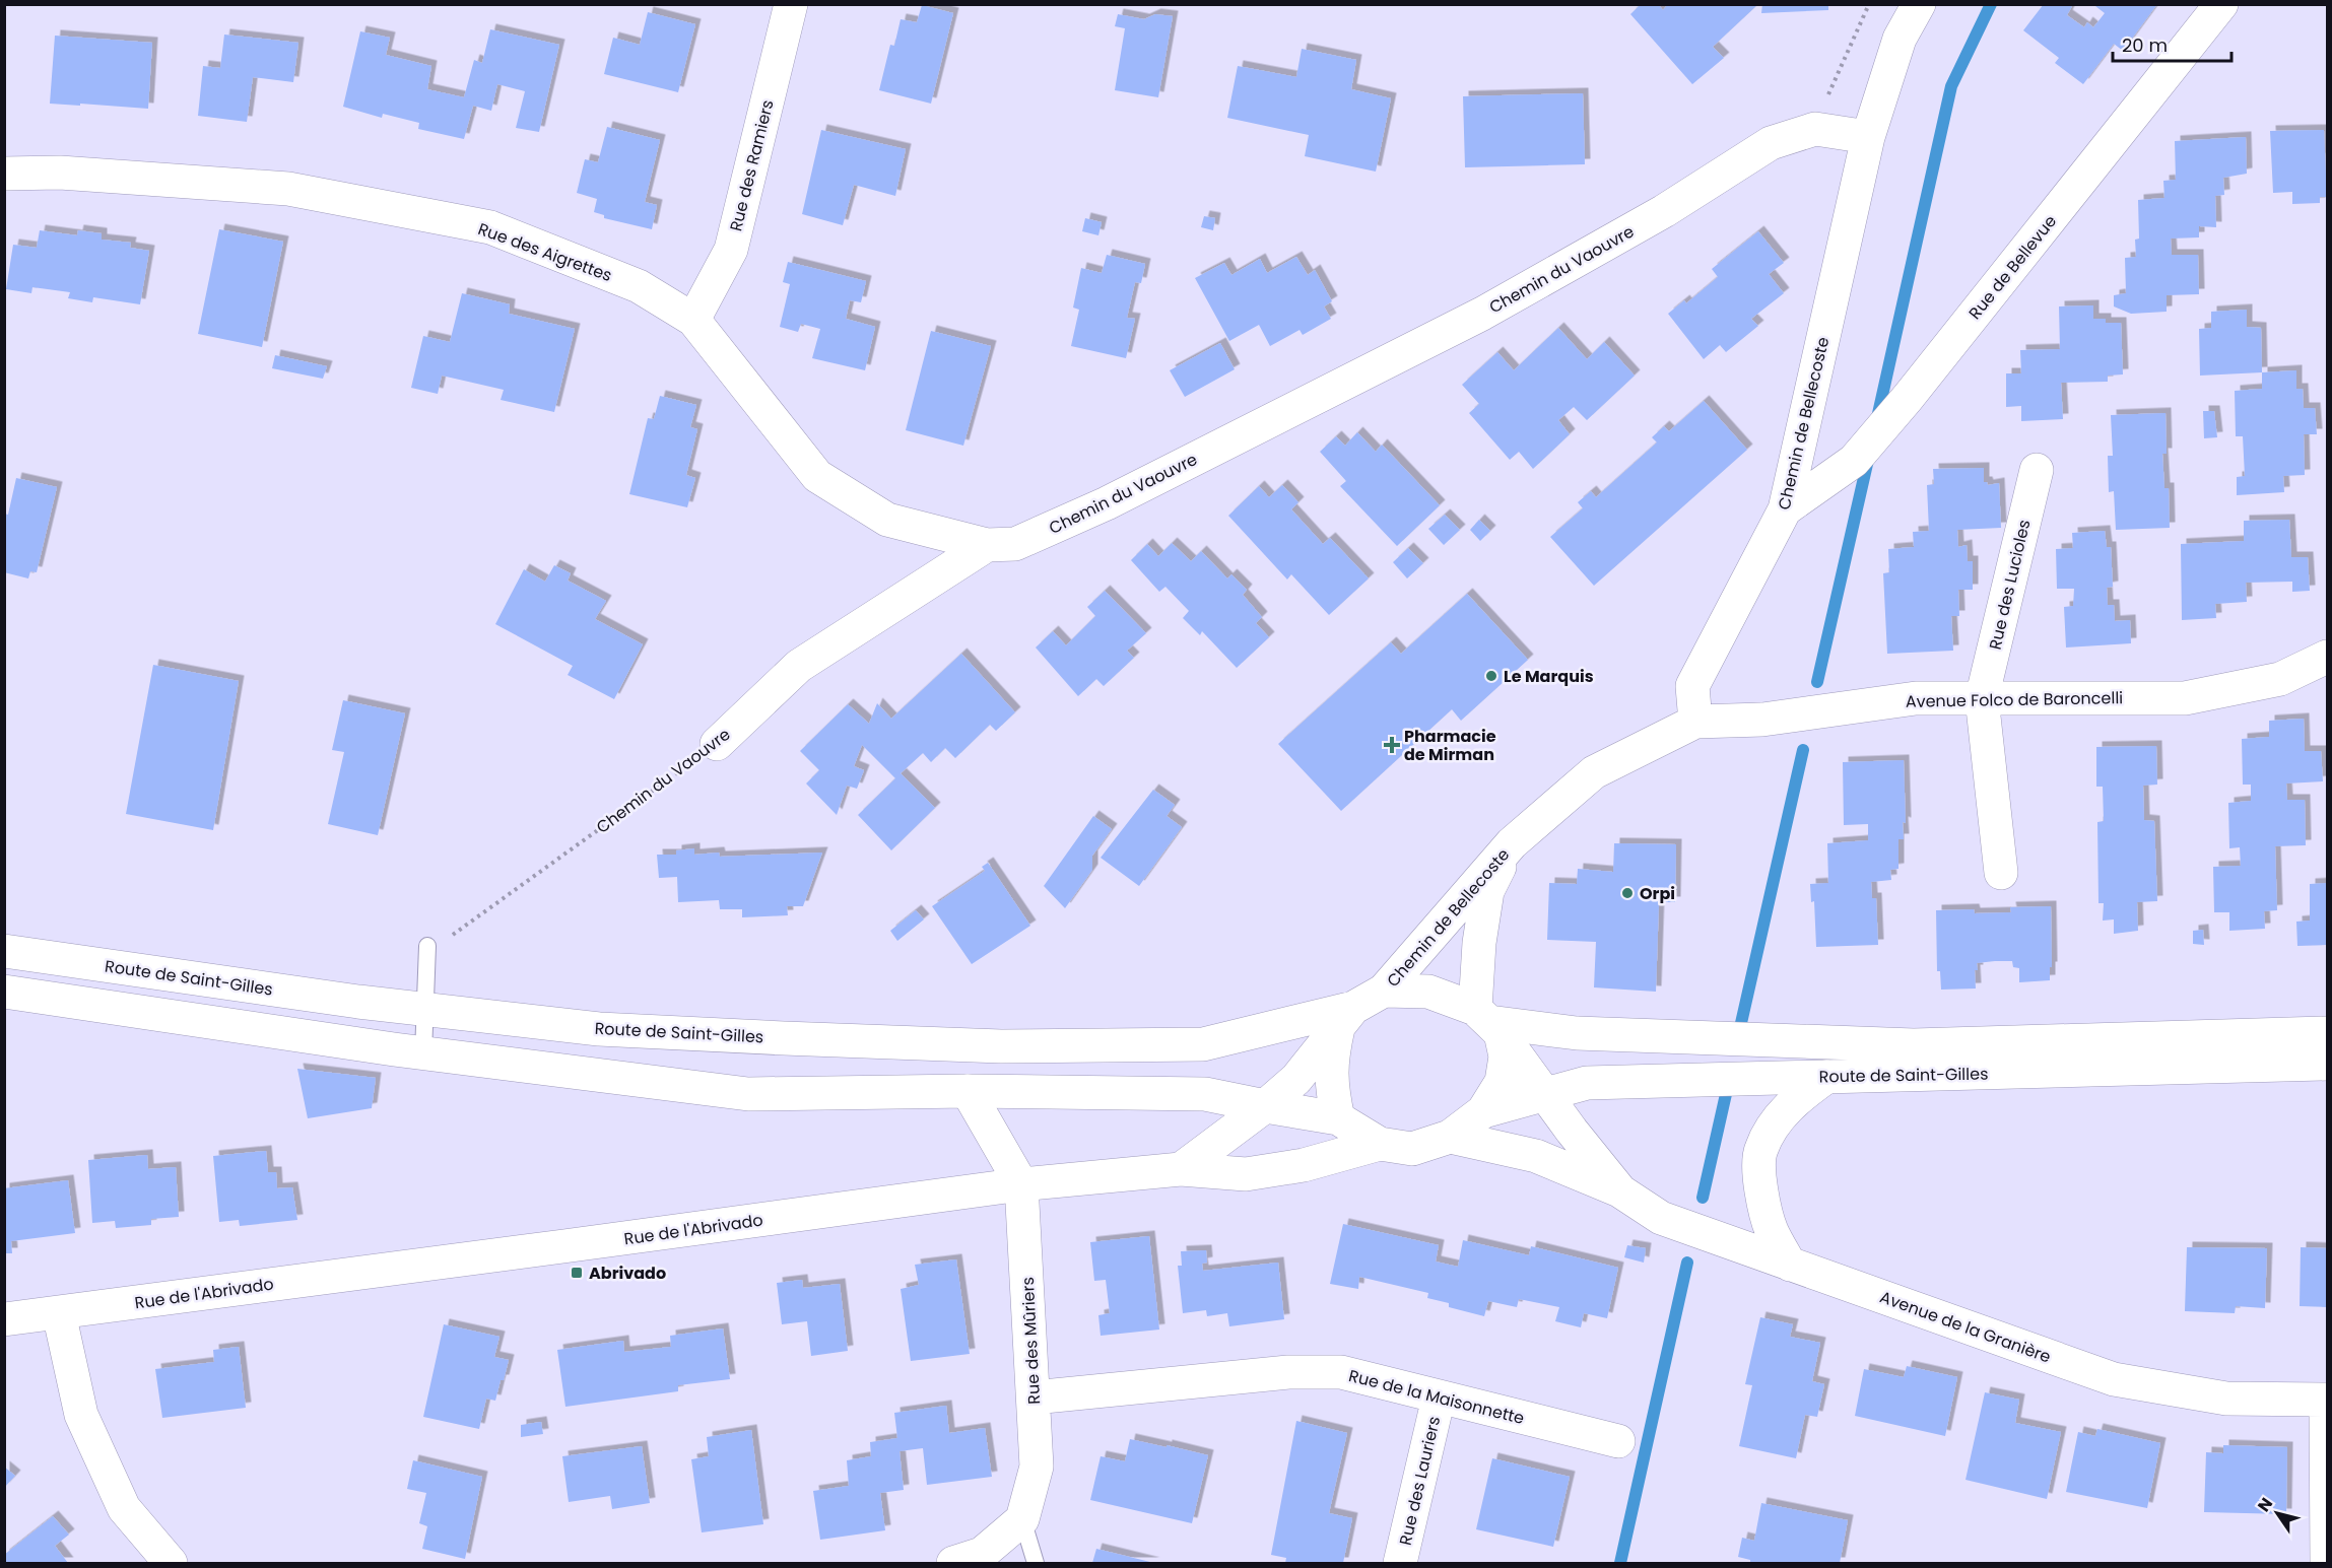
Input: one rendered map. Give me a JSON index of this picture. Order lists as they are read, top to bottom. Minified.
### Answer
{"streets":{"street":["Rue des Ramiers","Rue des Aigrettes","Rue de Bellevue","Chemin du Vaouvre","Chemin de Bellecoste","Rue des Lucioles","Avenue Folco de Baroncelli","Route de Saint-Gilles","Rue de l'Abrivado","Avenue de la Granière","Rue des Mûriers","Rue de la Maisonnette","Rue des Lauriers"]},"crossings":[["Rue des Ramiers","Rue des Aigrettes"],["Rue des Aigrettes","Chemin du Vaouvre"],["Rue de Bellevue","Chemin de Bellecoste"],["Chemin du Vaouvre","Chemin de Bellecoste"],["Chemin de Bellecoste","Avenue Folco de Baroncelli"],["Chemin de Bellecoste","Route de Saint-Gilles"],["Chemin de Bellecoste","Rue de l'Abrivado"],["Chemin de Bellecoste","Avenue de la Granière"],["Rue des Lucioles","Avenue Folco de Baroncelli"],["Route de Saint-Gilles","Rue de l'Abrivado"],["Route de Saint-Gilles","Avenue de la Granière"],["Rue de l'Abrivado","Avenue de la Granière"],["Rue de l'Abrivado","Rue des Mûriers"],["Rue des Mûriers","Rue de la Maisonnette"],["Rue de la Maisonnette","Rue des Lauriers"]],"places":{"other":["Le Marquis","Orpi"],"health":["Pharmacie de Mirman"],"transit":["Abrivado"]},"scale_bar":"20 m","north":"top left"}
